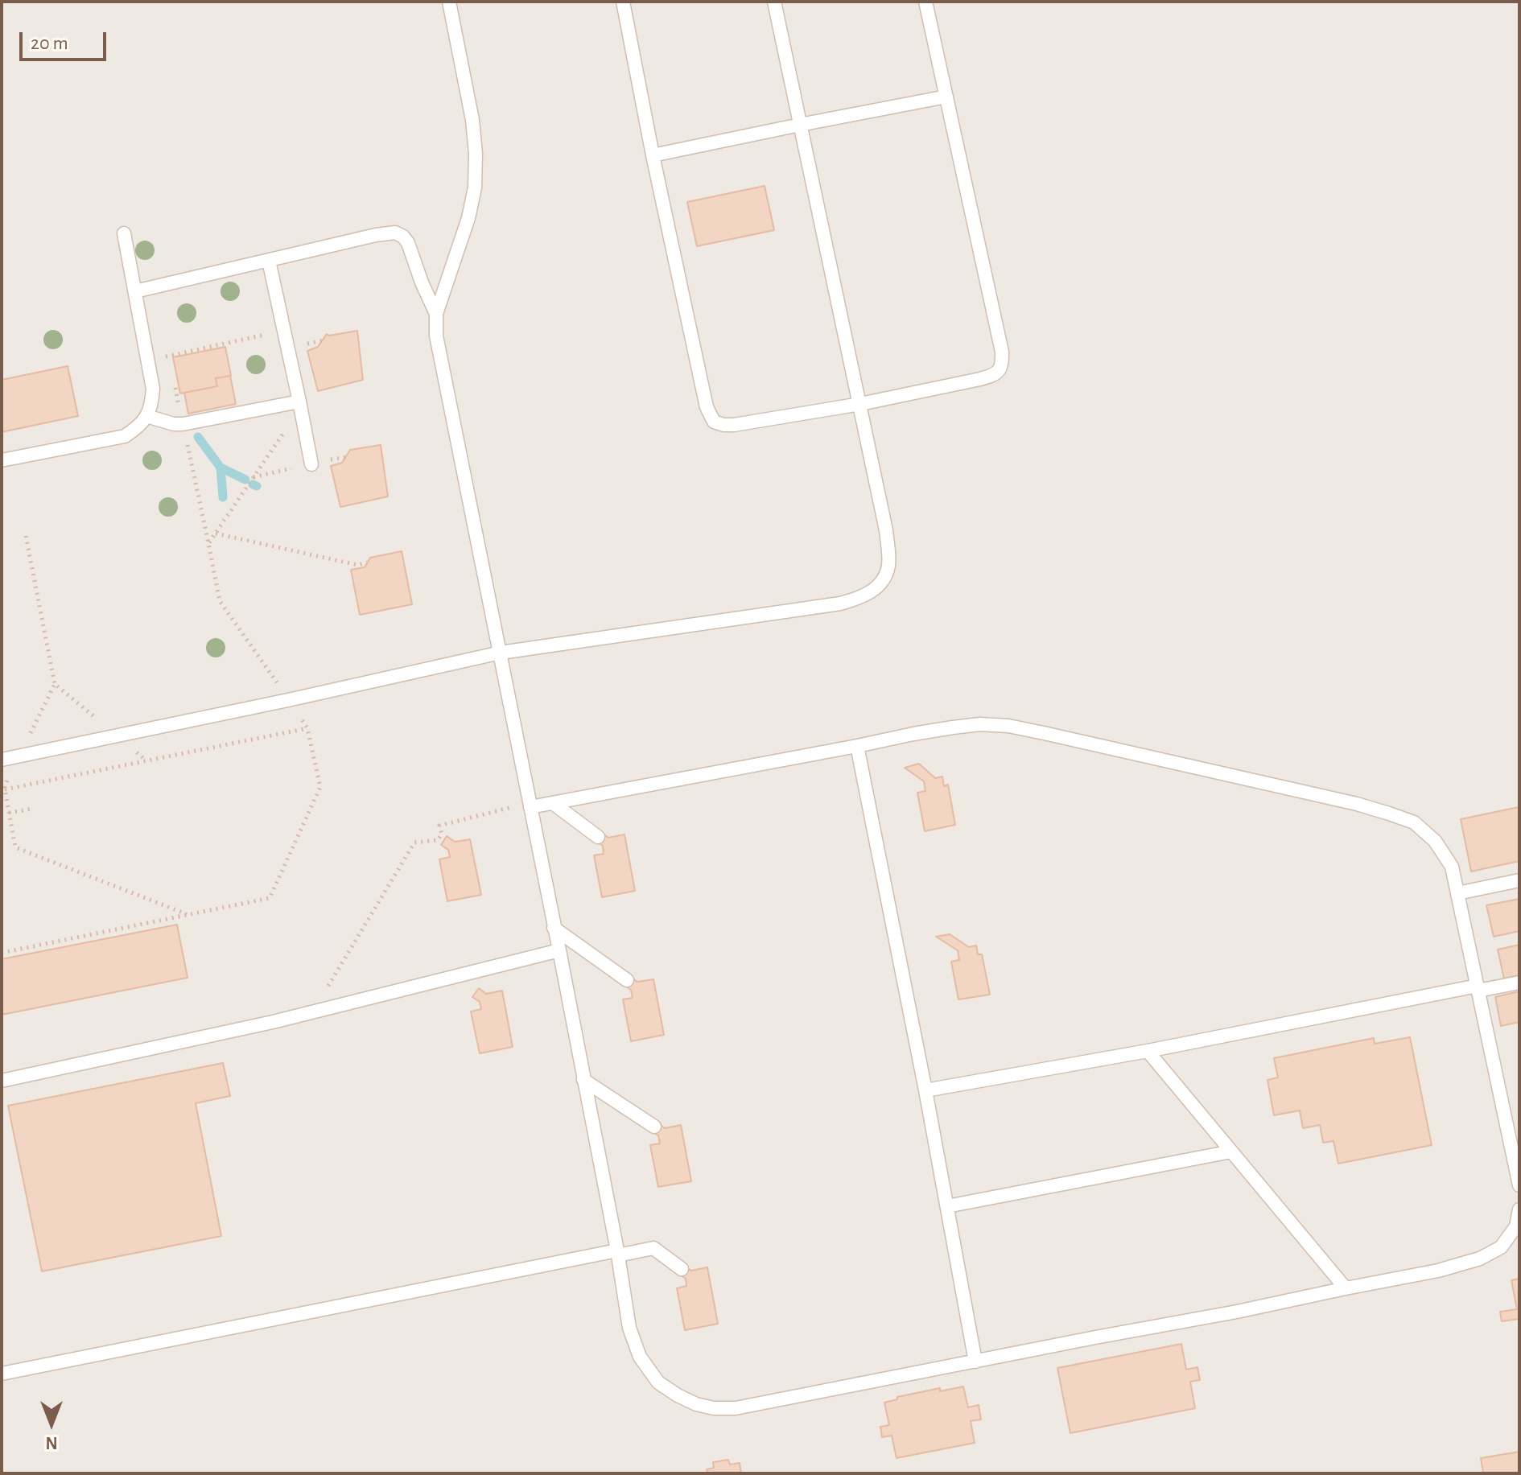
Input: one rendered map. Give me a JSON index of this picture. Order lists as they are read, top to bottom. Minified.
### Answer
{"scale_bar":"20 m","north":"bottom"}
